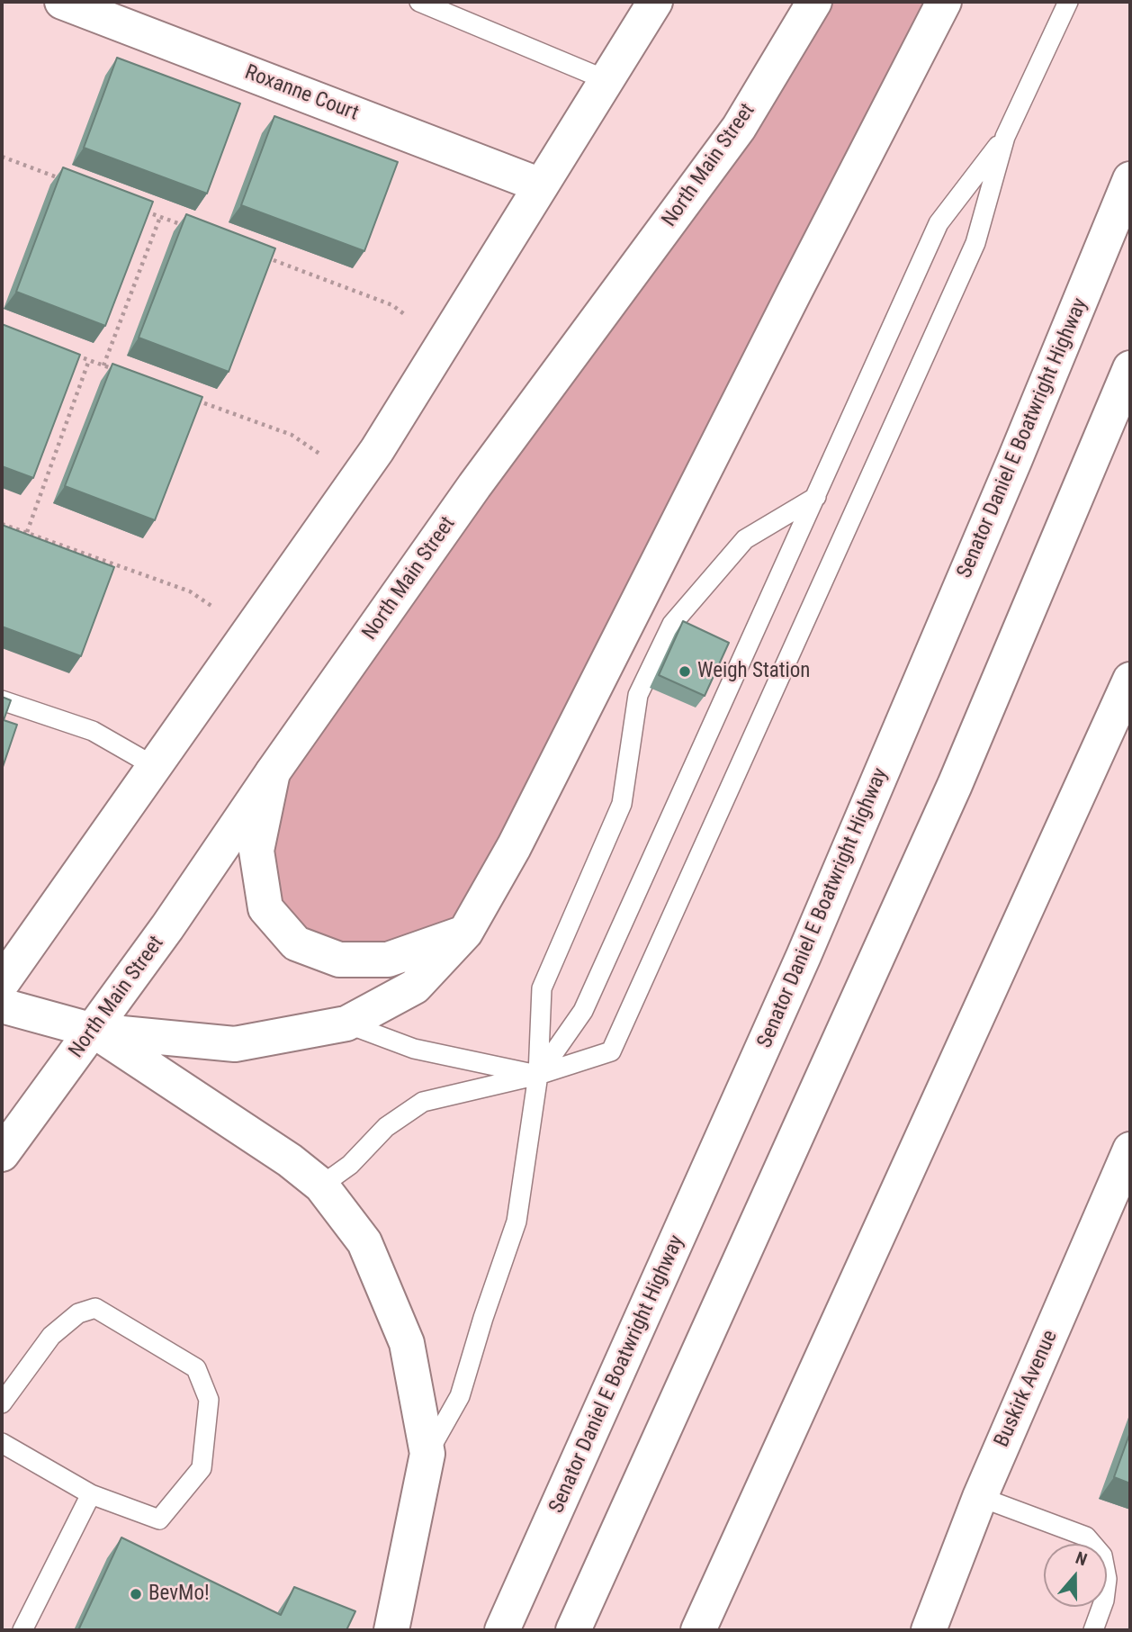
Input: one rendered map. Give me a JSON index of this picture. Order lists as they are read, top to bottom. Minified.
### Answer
{"streets":{"main road":["Roxanne Court","North Main Street","Senator Daniel E Boatwright Highway","Buskirk Avenue"]},"places":["Weigh Station","BevMo!"],"north":"top"}
